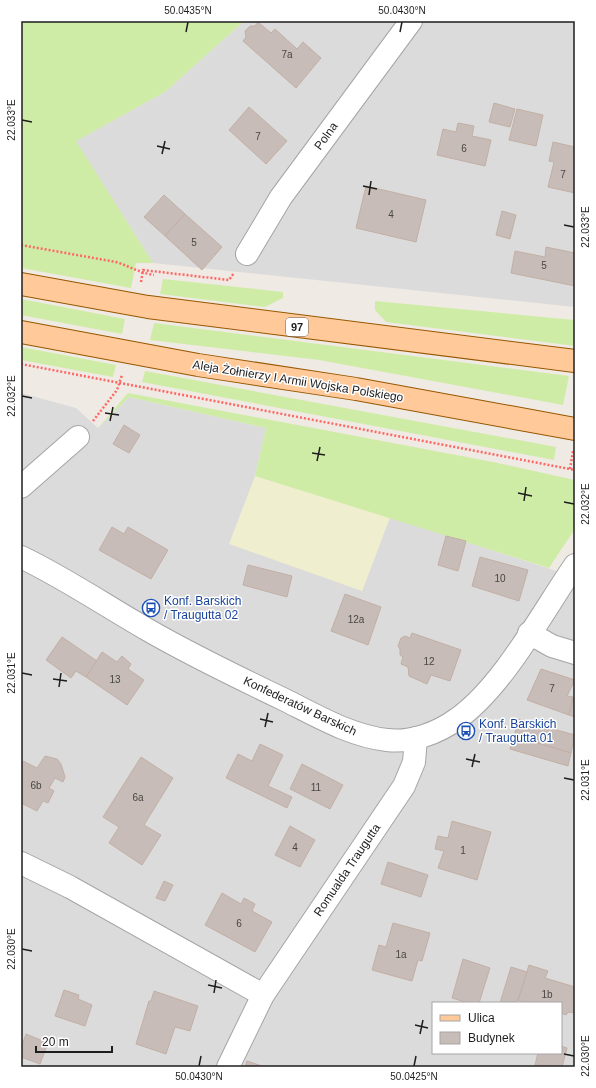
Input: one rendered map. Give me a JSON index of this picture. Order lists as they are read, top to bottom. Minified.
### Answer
{"streets":{"main road":["97","Aleja Żołnierzy I Armii Wojska Polskiego"],"street":["Polna","Konfederatów Barskich","Romualda Traugutta"]},"crossings":[["Konfederatów Barskich","Romualda Traugutta"]],"places":{"bus stop":["Konf. Barskich / Traugutta 02","Konf. Barskich / Traugutta 01"]},"house_numbers":["7a","7","6","7","4","5","5","10","12a","12","13","7","6b","11","6a","4","1","6","1a","1b"],"legend":["Ulica","Budynek"],"scale_bar":"20 m","coordinates":["50.0435°N","50.0430°N","22.033°E","22.032°E","22.031°E","22.030°E","50.0425°N"]}
